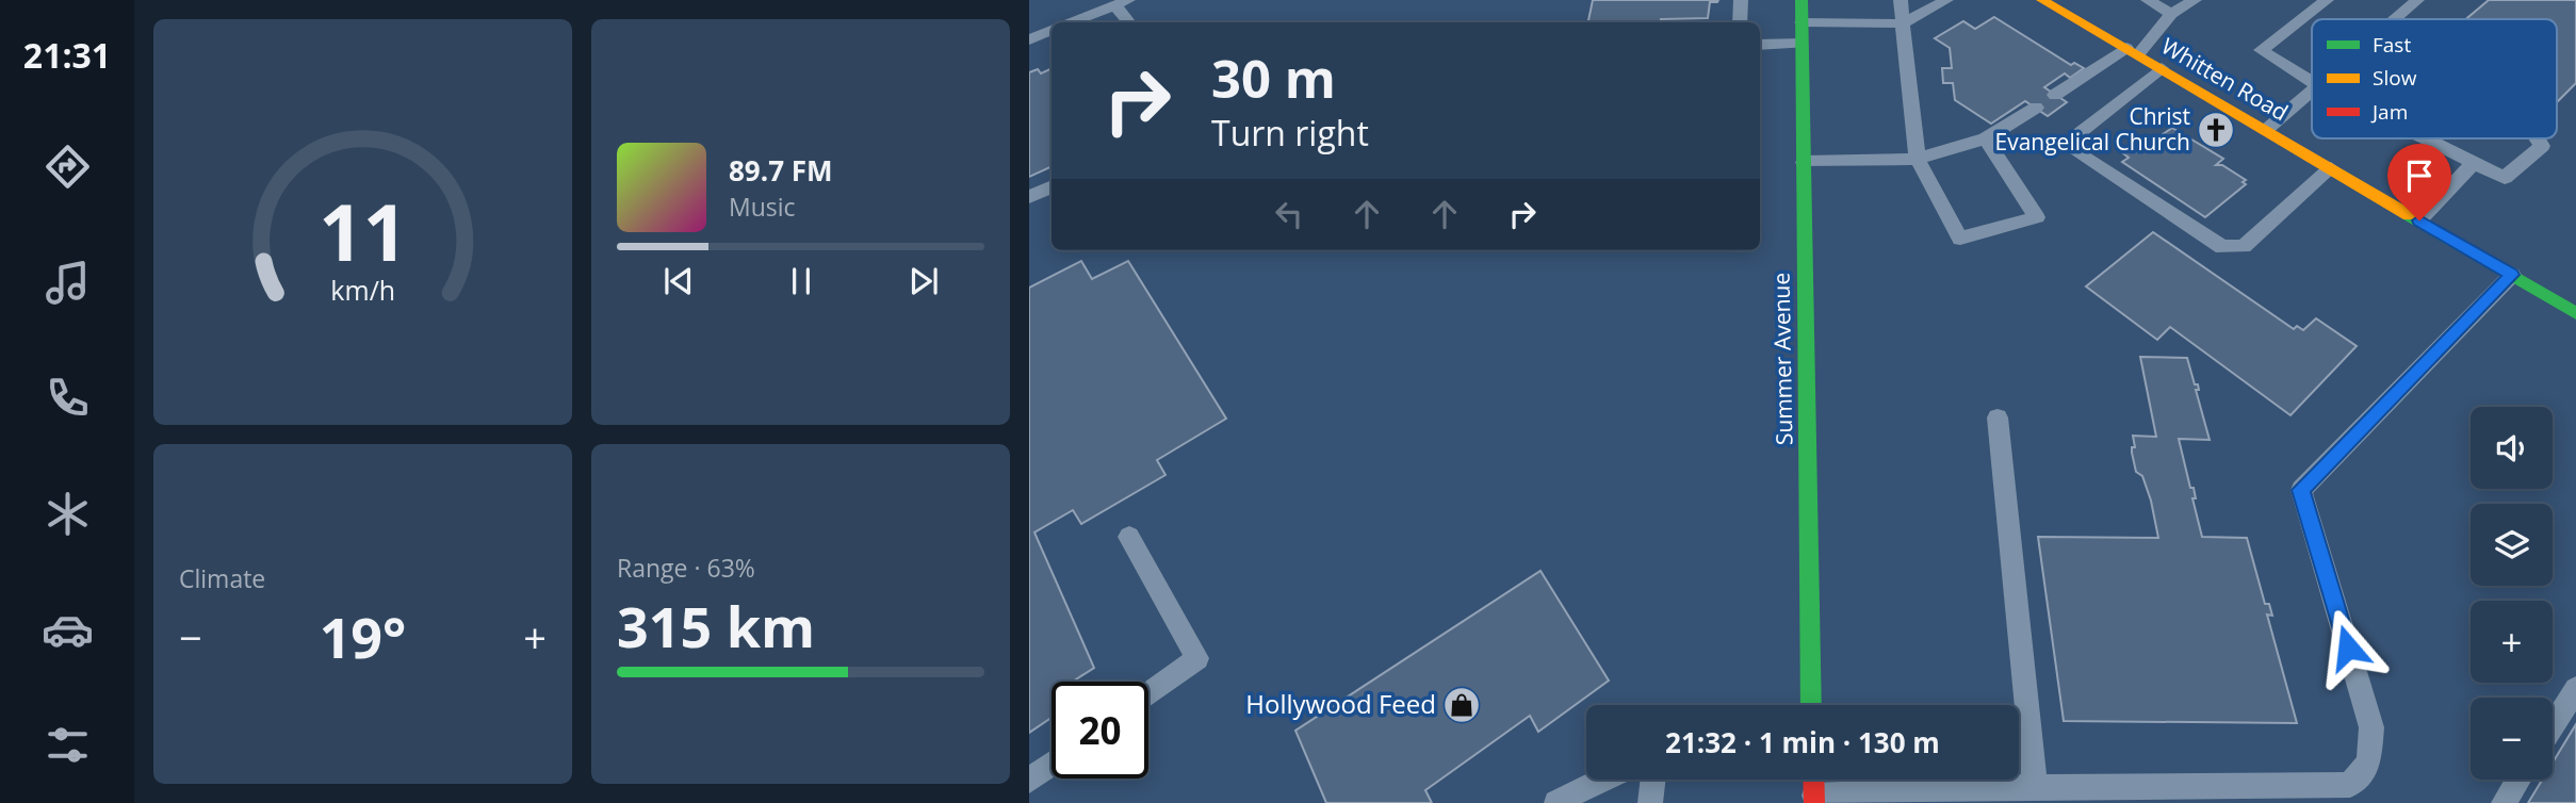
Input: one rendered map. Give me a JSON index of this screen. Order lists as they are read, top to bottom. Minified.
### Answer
{"streets":{"main road":["Whitten Road","Summer Avenue"]},"places":{"church":["Christ Evangelical Church"],"shop":["Hollywood Feed"]},"legend":["Fast","Slow","Jam"],"page":{"tabs":"21:31","turn":["30 m","Turn right"],"song":["89.7 FM","Music"],"map_buttons":["+","−"],"tile":["Climate",["Range · 63%","315 km"]],"heat":["−","19°","+"],"limit":"20","trip":"21:32 · 1 min · 130 m","gauge":["11","km/h"]}}
